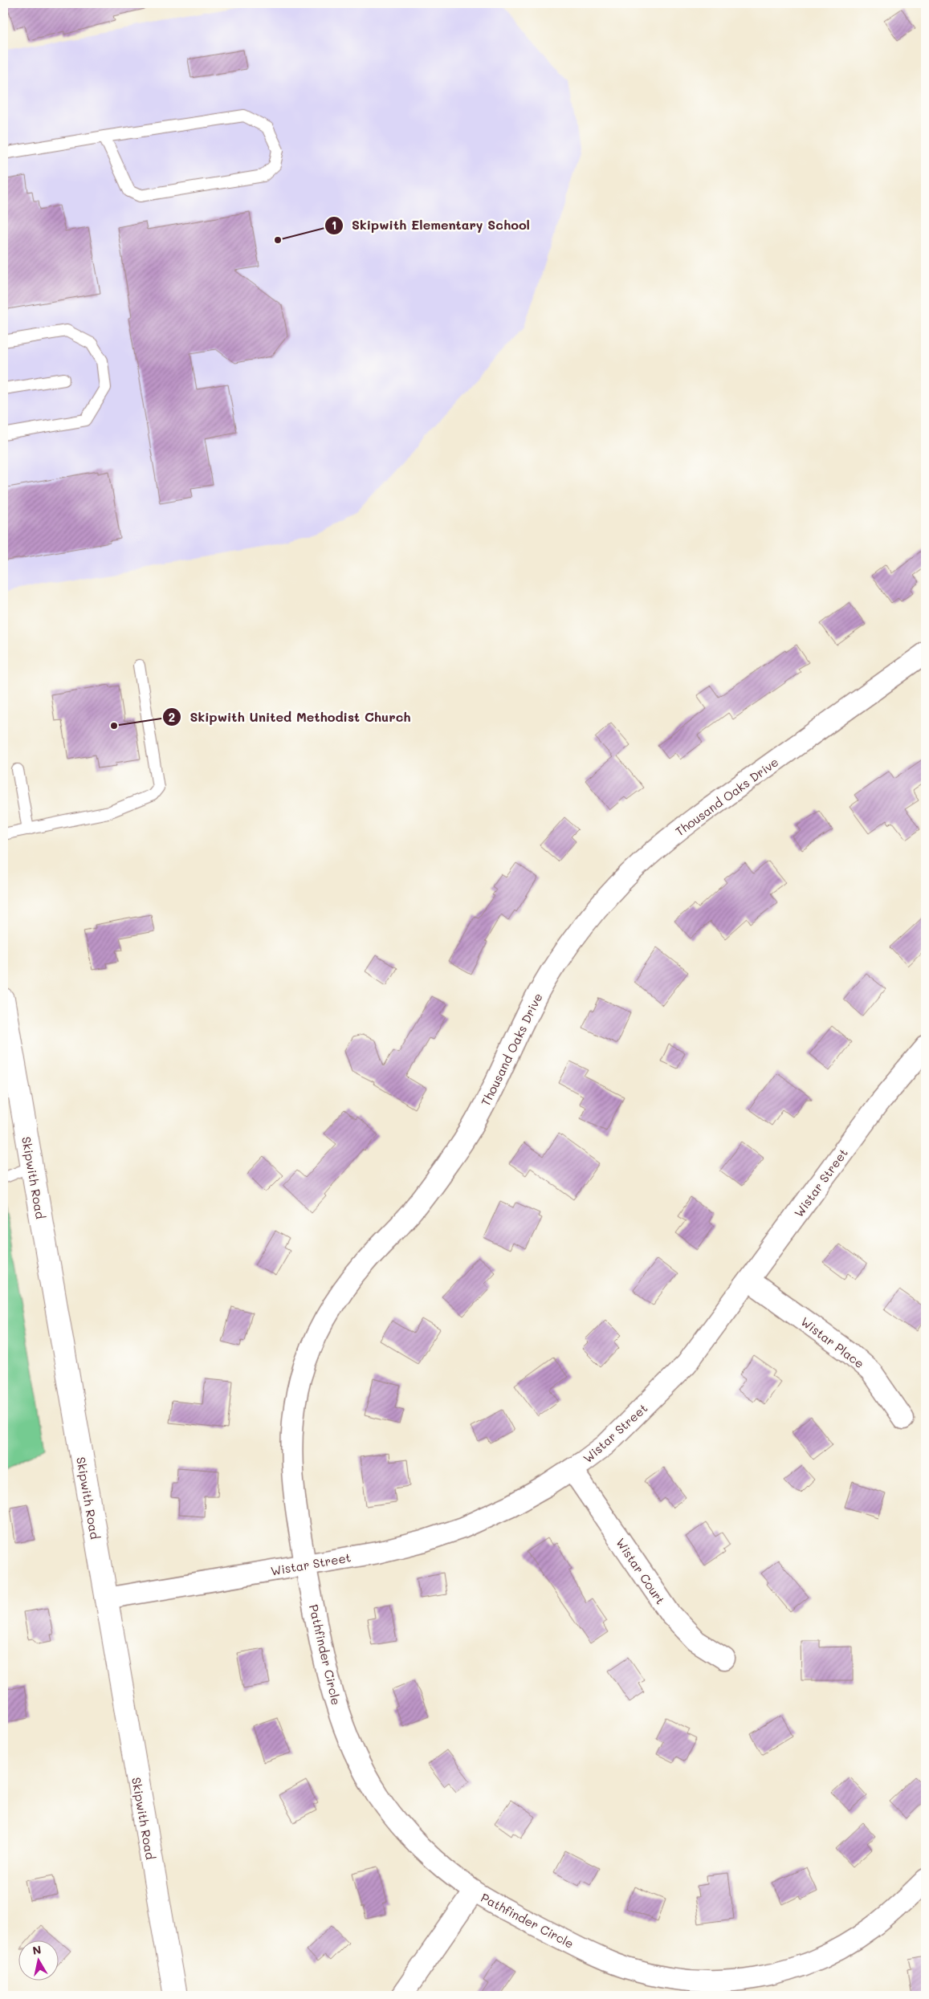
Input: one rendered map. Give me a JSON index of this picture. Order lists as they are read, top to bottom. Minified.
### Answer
{"streets":{"main road":["Skipwith Road"],"street":["Thousand Oaks Drive","Wistar Street","Wistar Place","Wistar Court","Pathfinder Circle"]},"crossings":[["Thousand Oaks Drive","Wistar Street"],["Thousand Oaks Drive","Pathfinder Circle"],["Skipwith Road","Wistar Street"],["Wistar Street","Wistar Place"],["Wistar Street","Wistar Court"],["Wistar Street","Pathfinder Circle"]],"places":["Skipwith Elementary School","Skipwith United Methodist Church"],"north":"top"}
